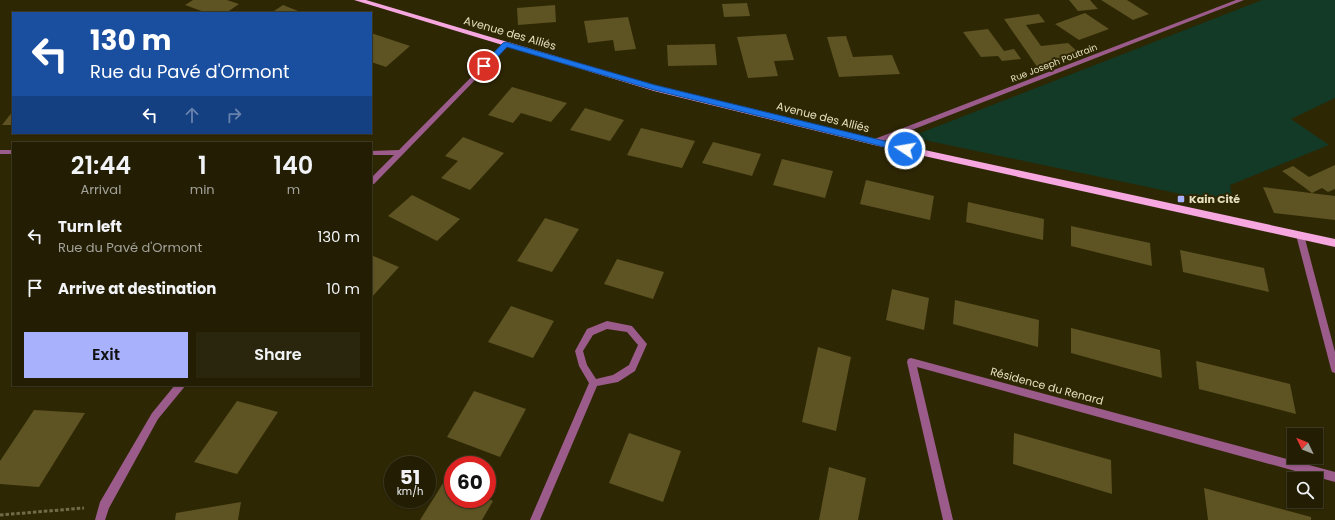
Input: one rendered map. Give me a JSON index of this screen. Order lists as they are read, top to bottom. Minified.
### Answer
{"streets":{"main road":["Avenue des Alliés"],"street":["Rue Joseph Poutrain","Résidence du Renard"]},"crossings":[["Avenue des Alliés","Rue Joseph Poutrain"]],"places":{"transit":["Kain Cité"]},"north":"top left","page":{"turn":["130 m","Rue du Pavé d'Ormont"],"eta":["21:44","Arrival","1","min","140","m"],"list":[{"name":"Turn left","note":"Rue du Pavé d'Ormont","value":"130 m"},{"name":"Arrive at destination","value":"10 m"}],"buttons":["Exit","Share"],"speed":"51 km/h","limit":"60"}}
